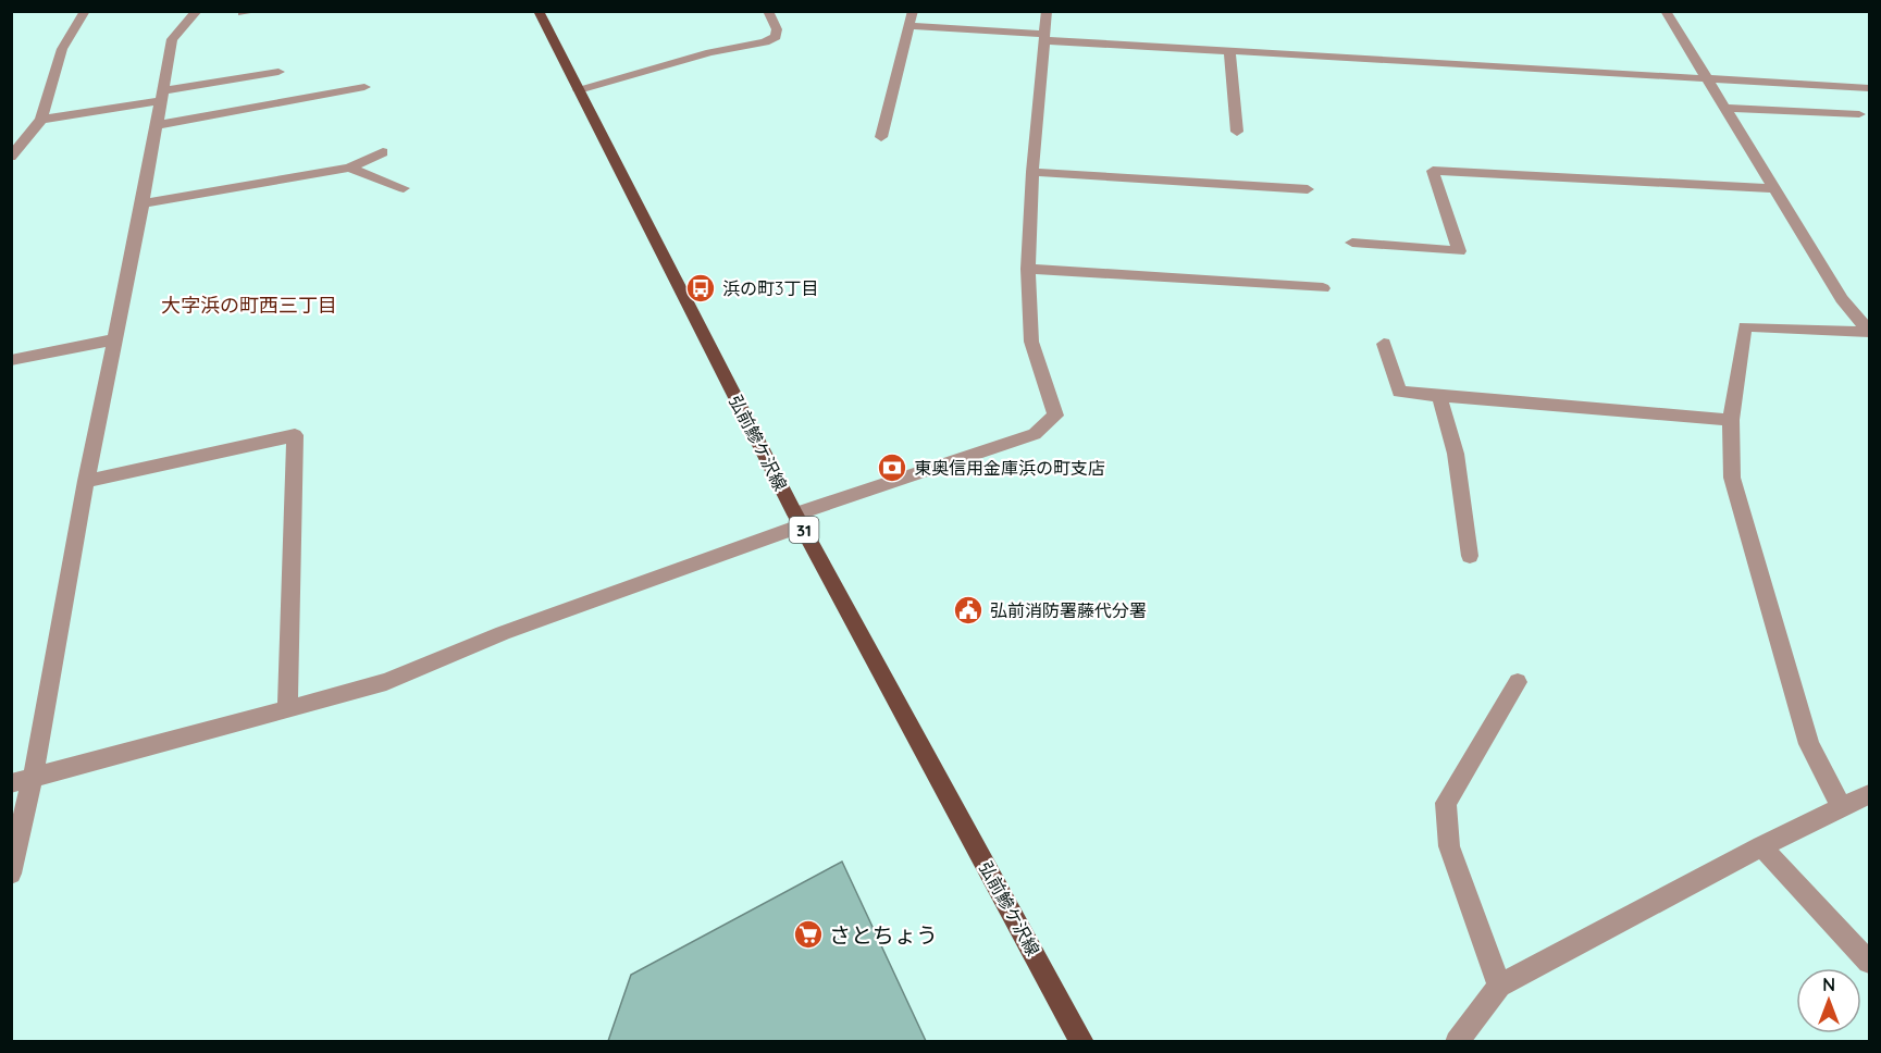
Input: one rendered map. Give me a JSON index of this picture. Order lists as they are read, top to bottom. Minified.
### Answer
{"streets":{"main road":["弘前鰺ケ沢線","31"]},"districts":["大字浜の町西三丁目"],"places":{"bus stop":["浜の町3丁目"],"bank":["東奥信用金庫浜の町支店"],"public building":["弘前消防署藤代分署"],"supermarket":["さとちょう"]},"north":"top"}
